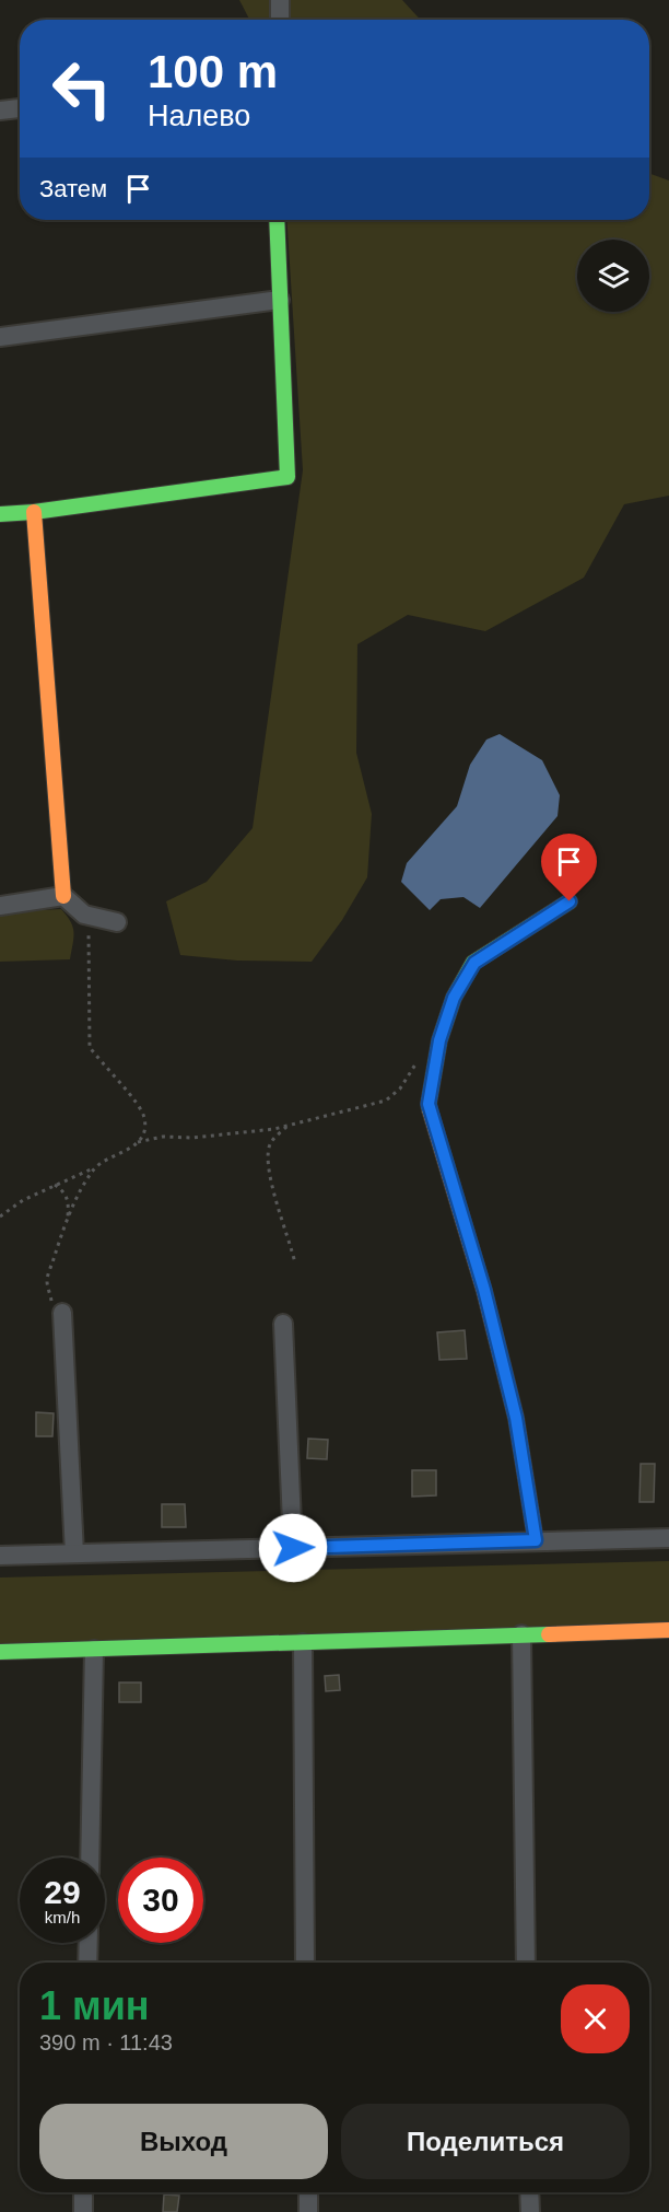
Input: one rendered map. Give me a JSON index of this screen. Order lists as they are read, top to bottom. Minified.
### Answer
{"page":{"turn":["100 m","Налево"],"then":"Затем","speed":"29 km/h","limit":"30","heading":["1 мин","390 m · 11:43"],"buttons":["Выход","Поделиться"]}}
